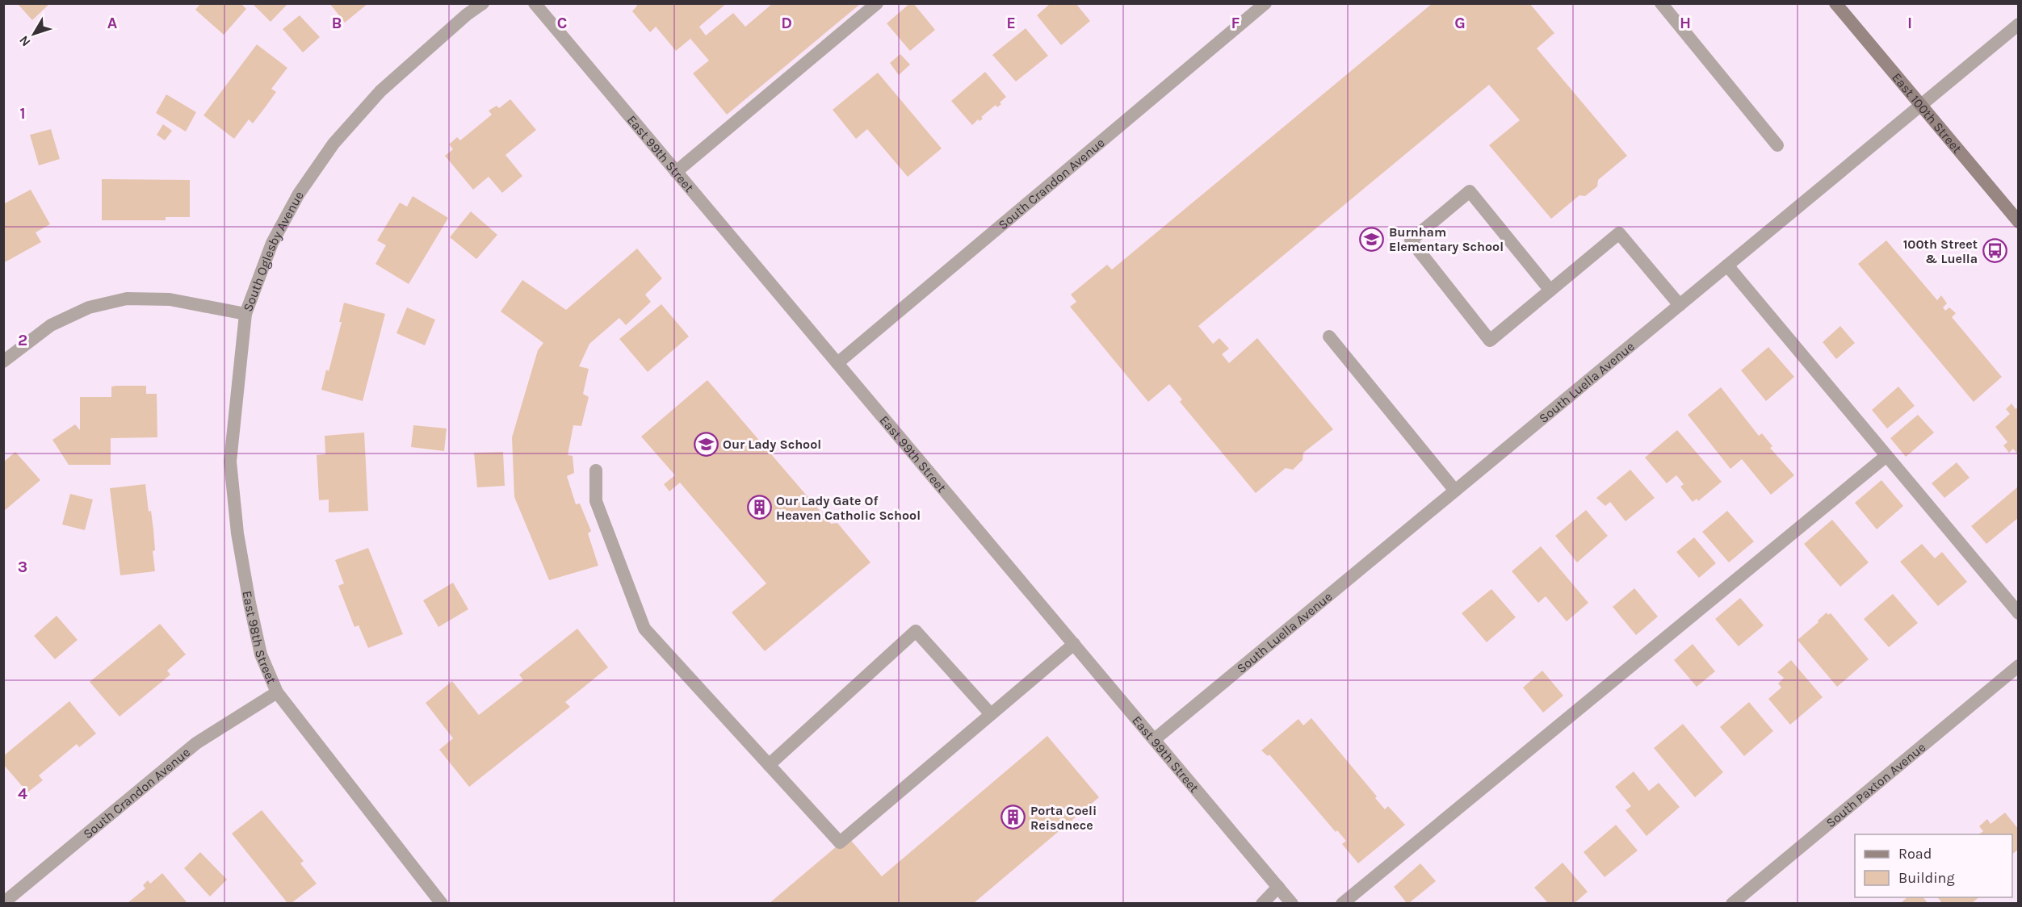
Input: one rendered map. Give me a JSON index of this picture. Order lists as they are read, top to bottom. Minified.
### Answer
{"streets":{"main road":["East 100th Street"],"street":["East 99th Street","South Crandon Avenue","South Oglesby Avenue","South Luella Avenue","East 98th Street","South Paxton Avenue"]},"crossings":[["East 100th Street","South Luella Avenue"],["East 99th Street","South Crandon Avenue"],["East 99th Street","South Luella Avenue"],["South Crandon Avenue","East 98th Street"],["South Oglesby Avenue","East 98th Street"]],"places":{"school or university":["Burnham Elementary School","Our Lady School"],"bus stop":["100th Street & Luella"],"building":["Our Lady Gate Of Heaven Catholic School","Porta Coeli Reisdnece"]},"legend":["Road","Building"],"north":"bottom left","grid":{"columns":["A","B","C","D","E","F","G","H","I"],"rows":["1","2","3","4"]}}
